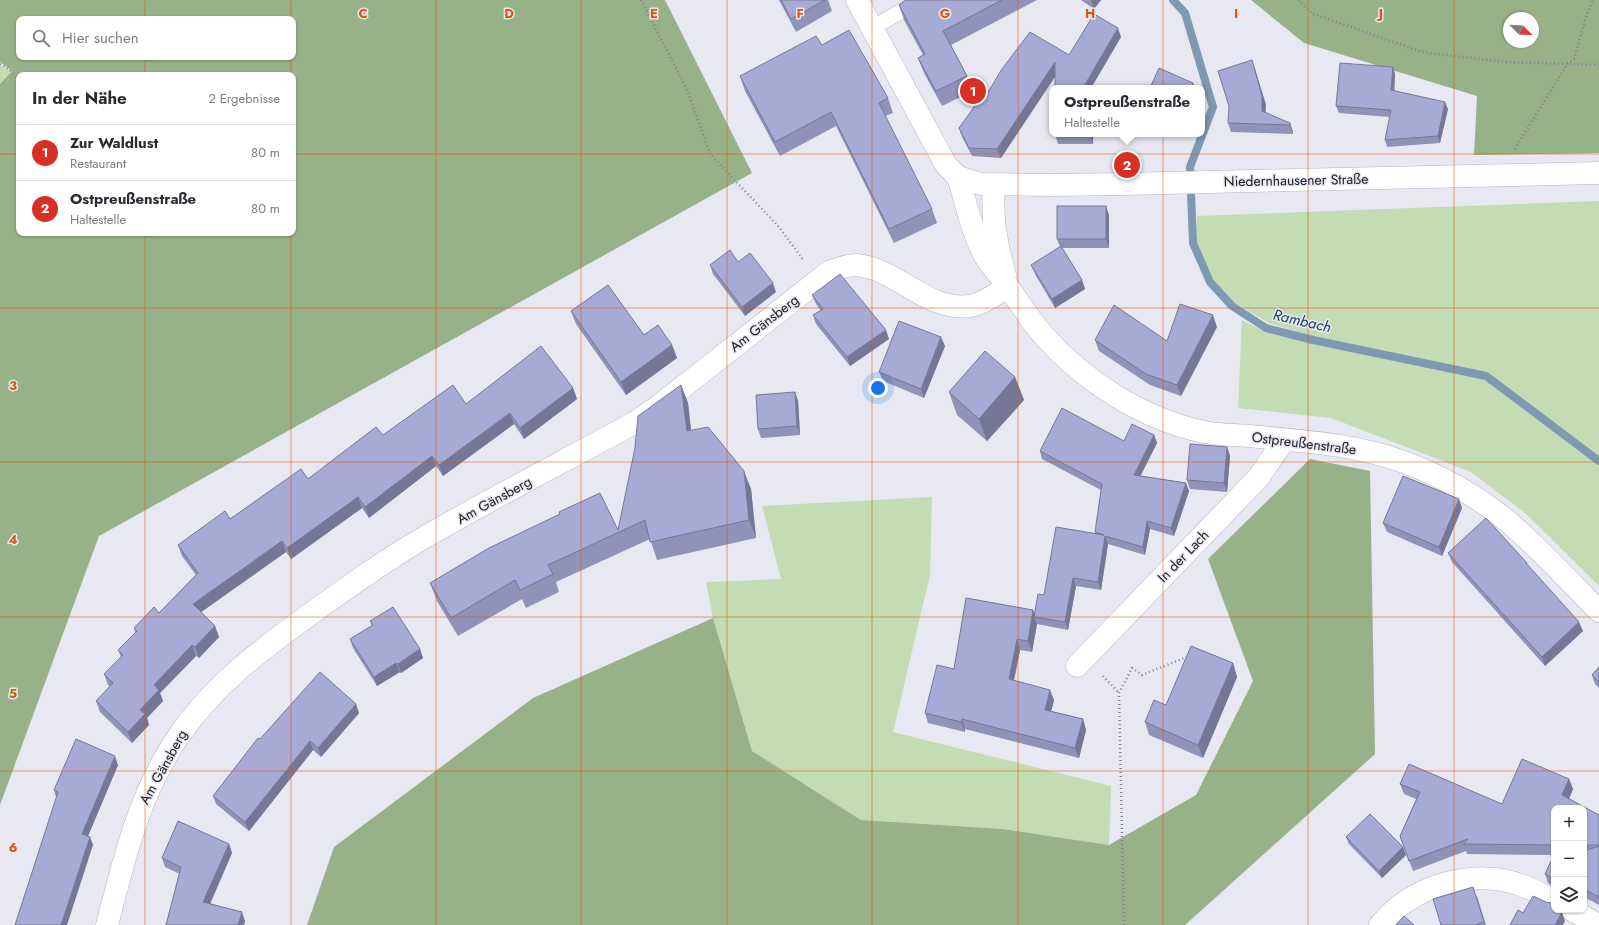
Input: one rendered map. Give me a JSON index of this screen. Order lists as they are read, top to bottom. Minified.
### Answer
{"streets":{"street":["Niedernhausener Straße","Am Gänsberg","Ostpreußenstraße","In der Lach"]},"crossings":[["Niedernhausener Straße","Ostpreußenstraße"],["Am Gänsberg","Ostpreußenstraße"],["Ostpreußenstraße","In der Lach"]],"water":["Rambach"],"north":"bottom right","page":{"search":"Hier suchen","heading":["In der Nähe","2 Ergebnisse"],"pins":["1","2"],"popup":["Ostpreußenstraße","Haltestelle"],"list":[{"mark":"1","name":"Zur Waldlust","note":"Restaurant","value":"80 m"},{"mark":"2","name":"Ostpreußenstraße","note":"Haltestelle","value":"80 m"}],"map_buttons":["+","−"]},"grid":{"columns":["C","D","E","F","G","H","I","J"],"rows":["3","4","5","6"]}}
